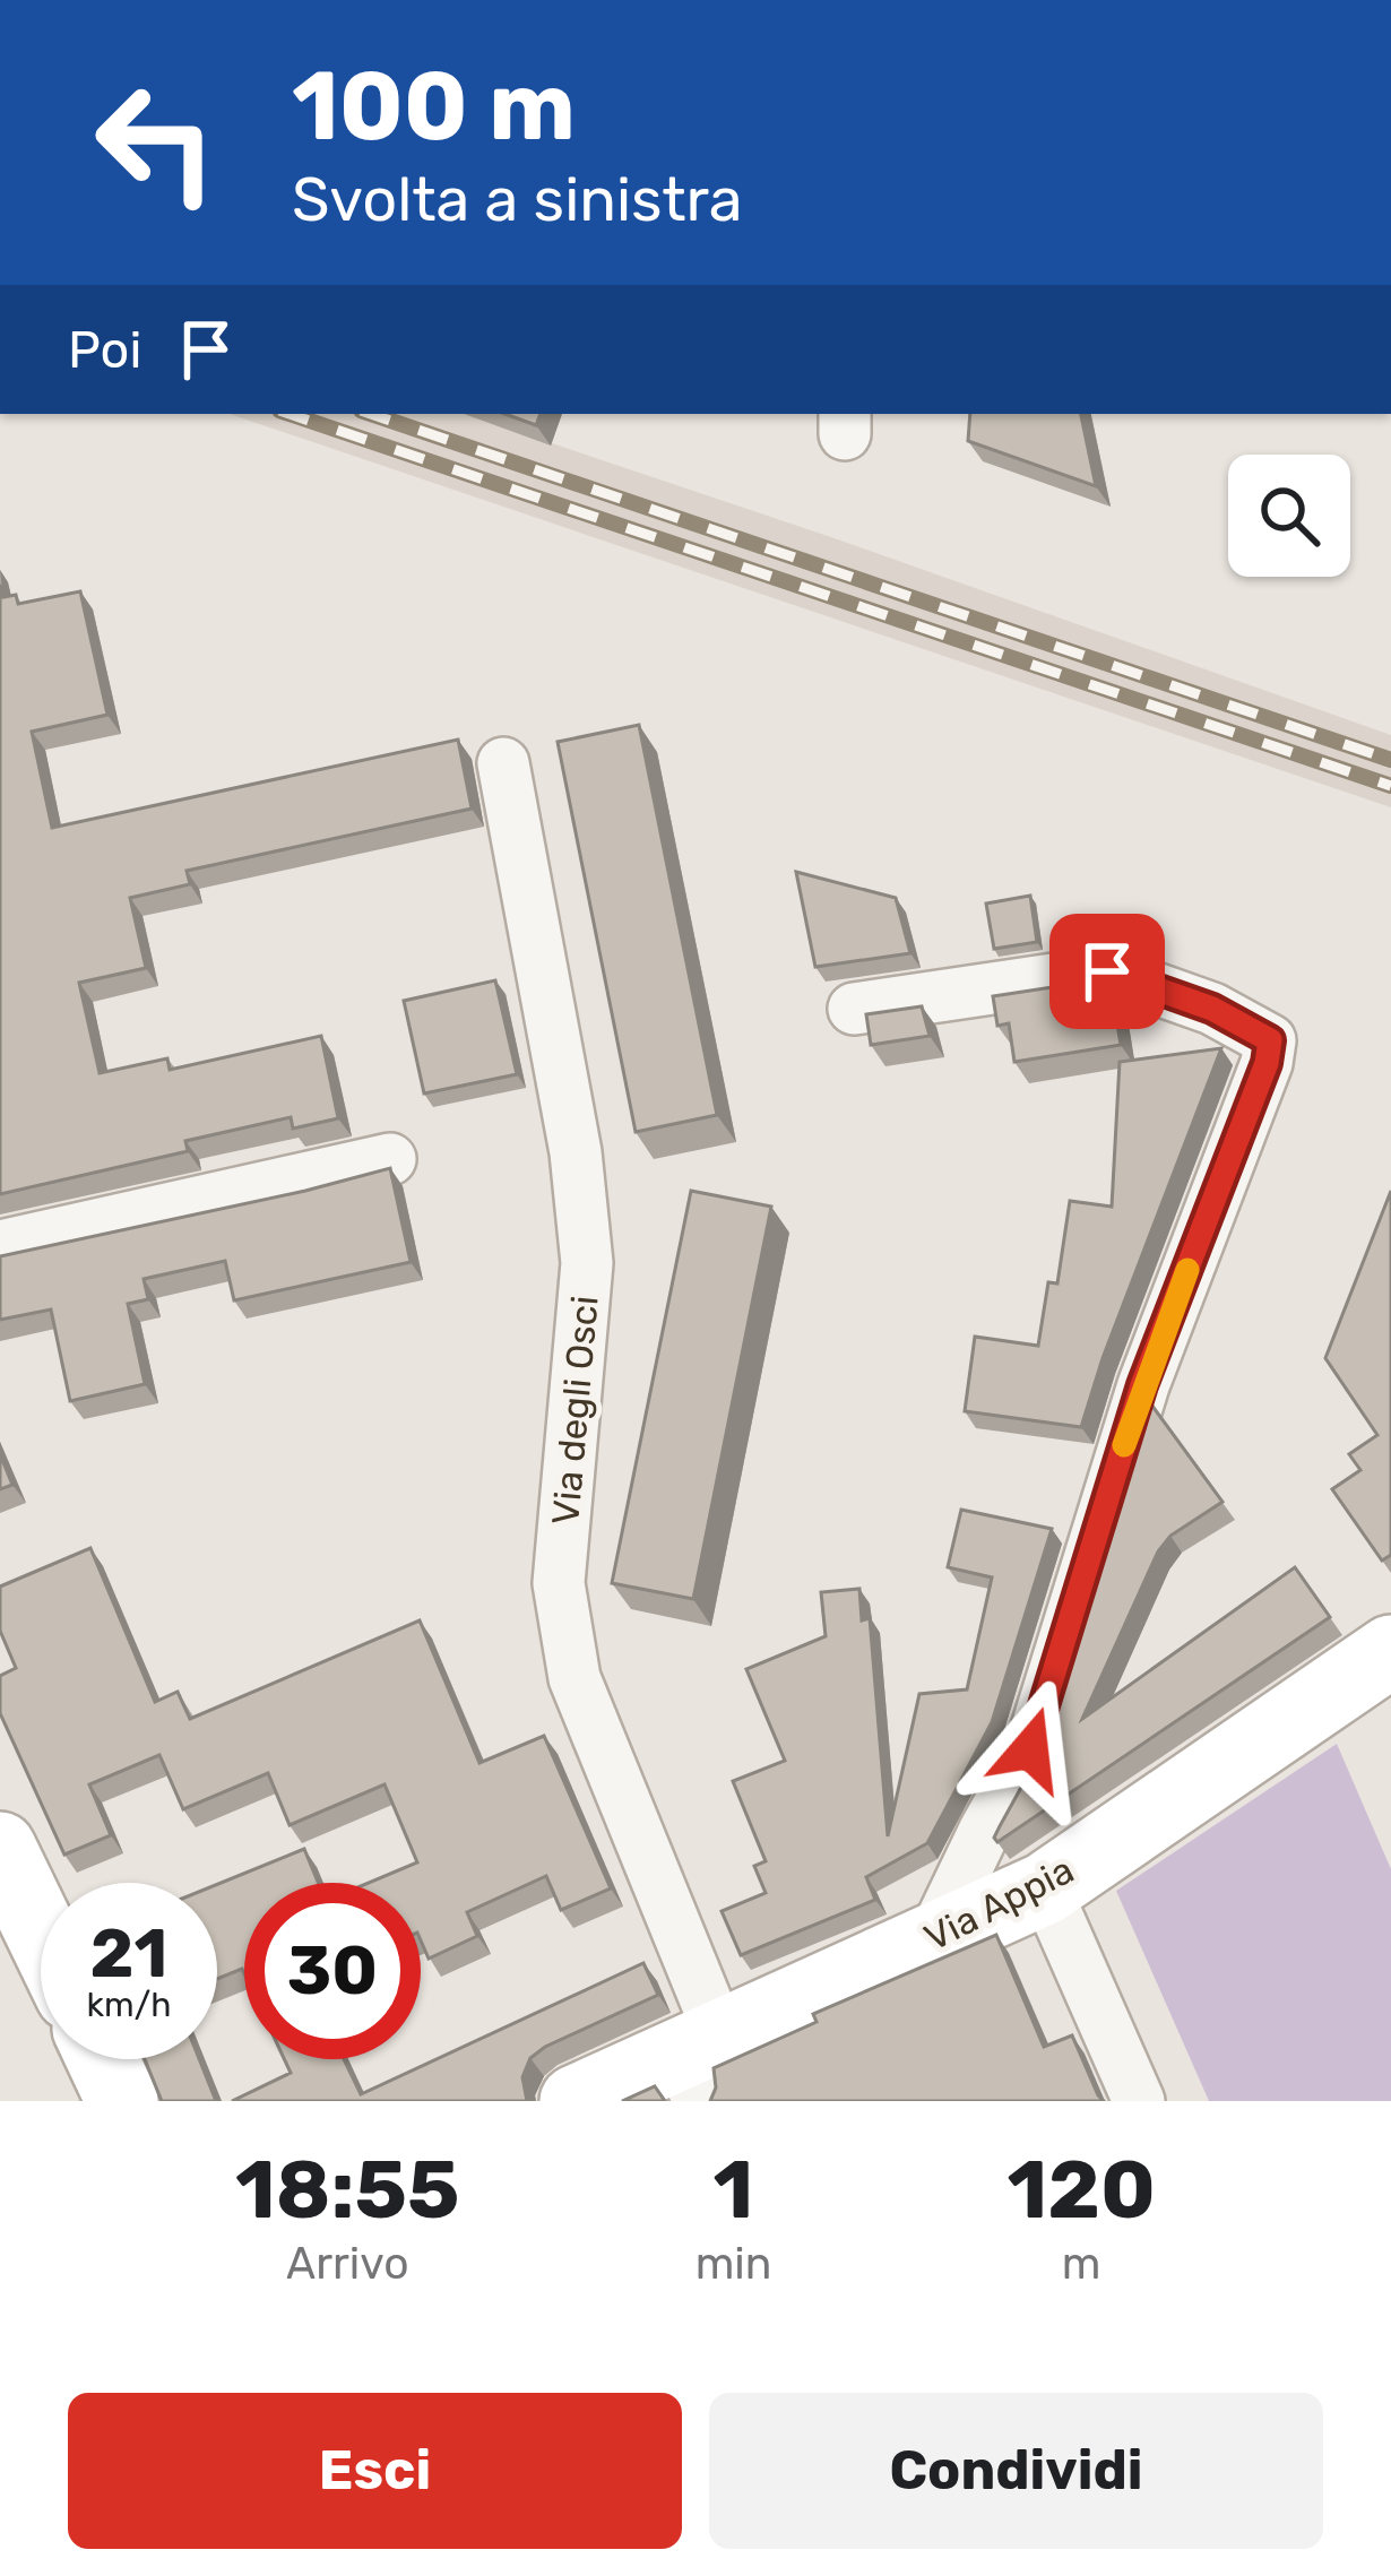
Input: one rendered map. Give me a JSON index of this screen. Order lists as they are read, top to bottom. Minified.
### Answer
{"streets":{"street":["Via degli Osci","Via Appia"]},"crossings":[["Via degli Osci","Via Appia"]],"page":{"turn":["100 m","Svolta a sinistra"],"then":"Poi","speed":"21 km/h","limit":"30","eta":["18:55","Arrivo","1","min","120","m"],"buttons":["Esci","Condividi"]}}
